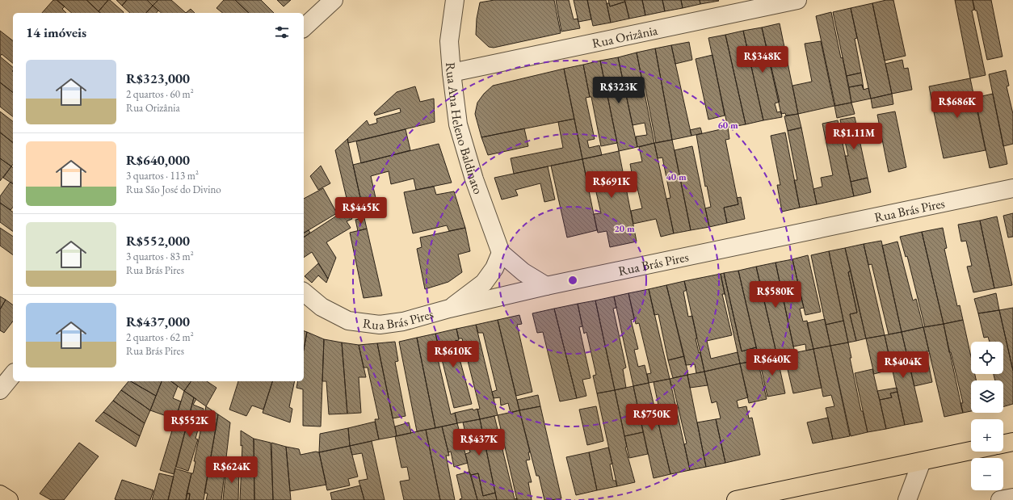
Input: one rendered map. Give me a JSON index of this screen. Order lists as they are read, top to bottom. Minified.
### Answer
{"streets":{"street":["Rua Orizânia","Rua Ana Heleno Baldinato","Rua Brás Pires"]},"crossings":[["Rua Orizânia","Rua Ana Heleno Baldinato"],["Rua Ana Heleno Baldinato","Rua Brás Pires"]],"page":{"heading":"14 imóveis","price":["R$348K","R$323K","R$686K","R$1.11M","R$691K","R$445K","R$580K","R$610K","R$640K","R$404K","R$750K","R$552K","R$437K","R$624K"],"list":[{"name":"R$323,000","note":"2 quartos · 60 m² · Rua Orizânia"},{"name":"R$640,000","note":"3 quartos · 113 m² · Rua São José do Divino"},{"name":"R$552,000","note":"3 quartos · 83 m² · Rua Brás Pires"},{"name":"R$437,000","note":"2 quartos · 62 m² · Rua Brás Pires"}],"map_buttons":["+","−"]},"rings":["60 m","40 m","20 m"]}
